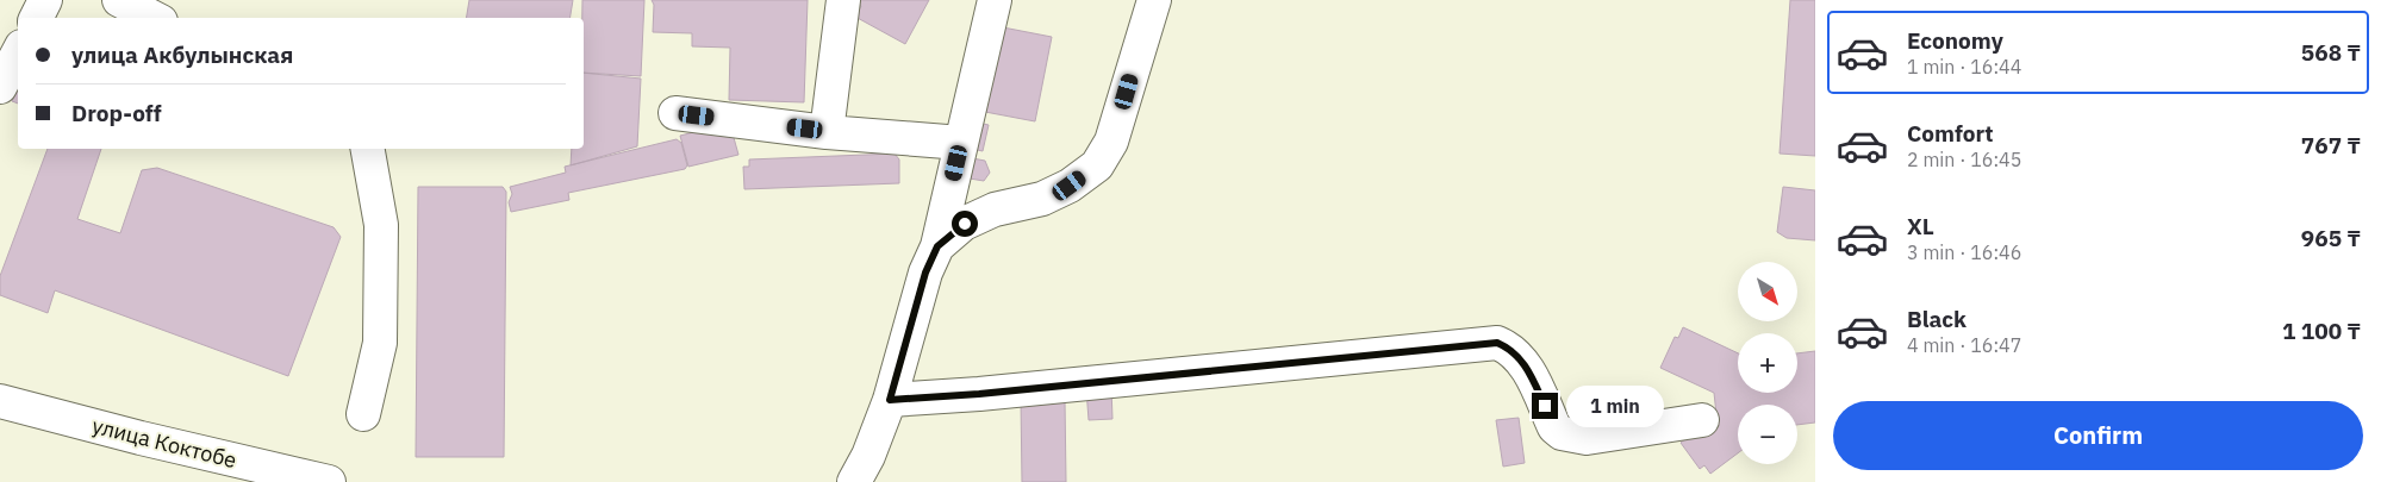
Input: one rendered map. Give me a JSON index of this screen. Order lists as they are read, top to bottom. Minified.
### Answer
{"streets":{"street":["улица Коктобе"]},"north":"bottom right","page":{"list":[{"name":"Economy","note":"1 min · 16:44","value":"568 ₸"},{"name":"Comfort","note":"2 min · 16:45","value":"767 ₸"},{"name":"XL","note":"3 min · 16:46","value":"965 ₸"},{"name":"Black","note":"4 min · 16:47","value":"1 100 ₸"}],"banner":["улица Акбулынская","Drop-off"],"map_buttons":["+","−"],"bubble":"1 min","buttons":"Confirm"}}
